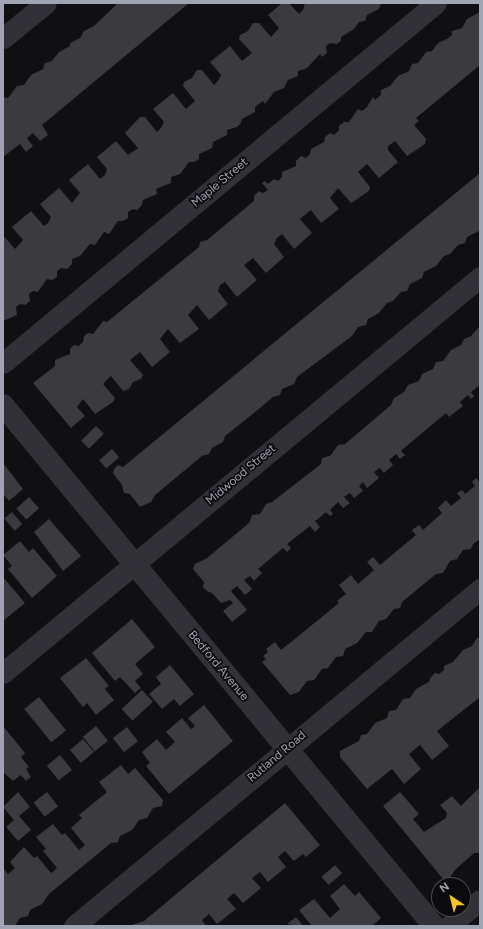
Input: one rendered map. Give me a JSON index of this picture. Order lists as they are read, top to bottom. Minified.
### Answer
{"streets":{"street":["Maple Street","Midwood Street","Bedford Avenue","Rutland Road"]},"crossings":[["Midwood Street","Bedford Avenue"],["Bedford Avenue","Rutland Road"]],"north":"top left"}
